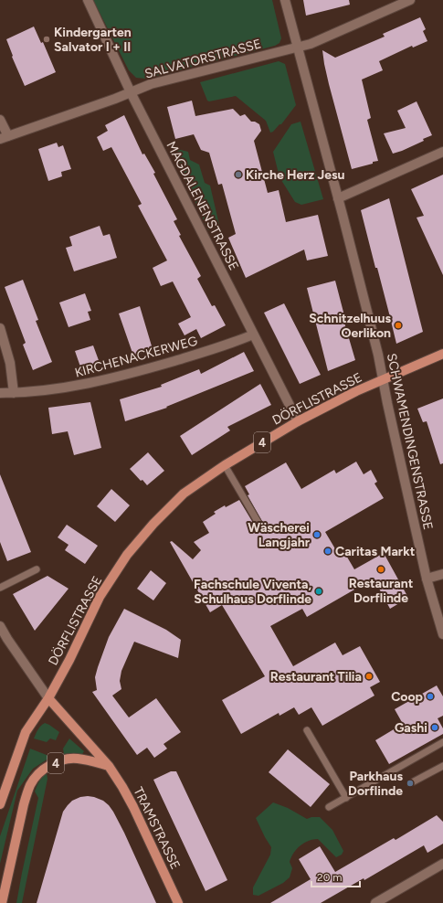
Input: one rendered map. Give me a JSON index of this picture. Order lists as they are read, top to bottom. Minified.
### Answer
{"streets":{"main road":["DÖRFLISTRASSE","4","TRAMSTRASSE"],"street":["SALVATORSTRASSE","MAGDALENENSTRASSE","KIRCHENACKERWEG","SCHWAMENDINGENSTRASSE"]},"crossings":[["SALVATORSTRASSE","MAGDALENENSTRASSE"],["SALVATORSTRASSE","SCHWAMENDINGENSTRASSE"],["MAGDALENENSTRASSE","KIRCHENACKERWEG"],["MAGDALENENSTRASSE","DÖRFLISTRASSE"],["DÖRFLISTRASSE","SCHWAMENDINGENSTRASSE"],["DÖRFLISTRASSE","TRAMSTRASSE"],["4","TRAMSTRASSE"]],"places":["Kindergarten Salvator I + II","Kirche Herz Jesu","Schnitzelhuus Oerlikon","Wäscherei Langjahr","Caritas Markt","Restaurant Dorflinde","Fachschule Viventa, Schulhaus Dorflinde","Restaurant Tilia","Coop","Gashi","Parkhaus Dorflinde"],"scale_bar":"20 m"}
